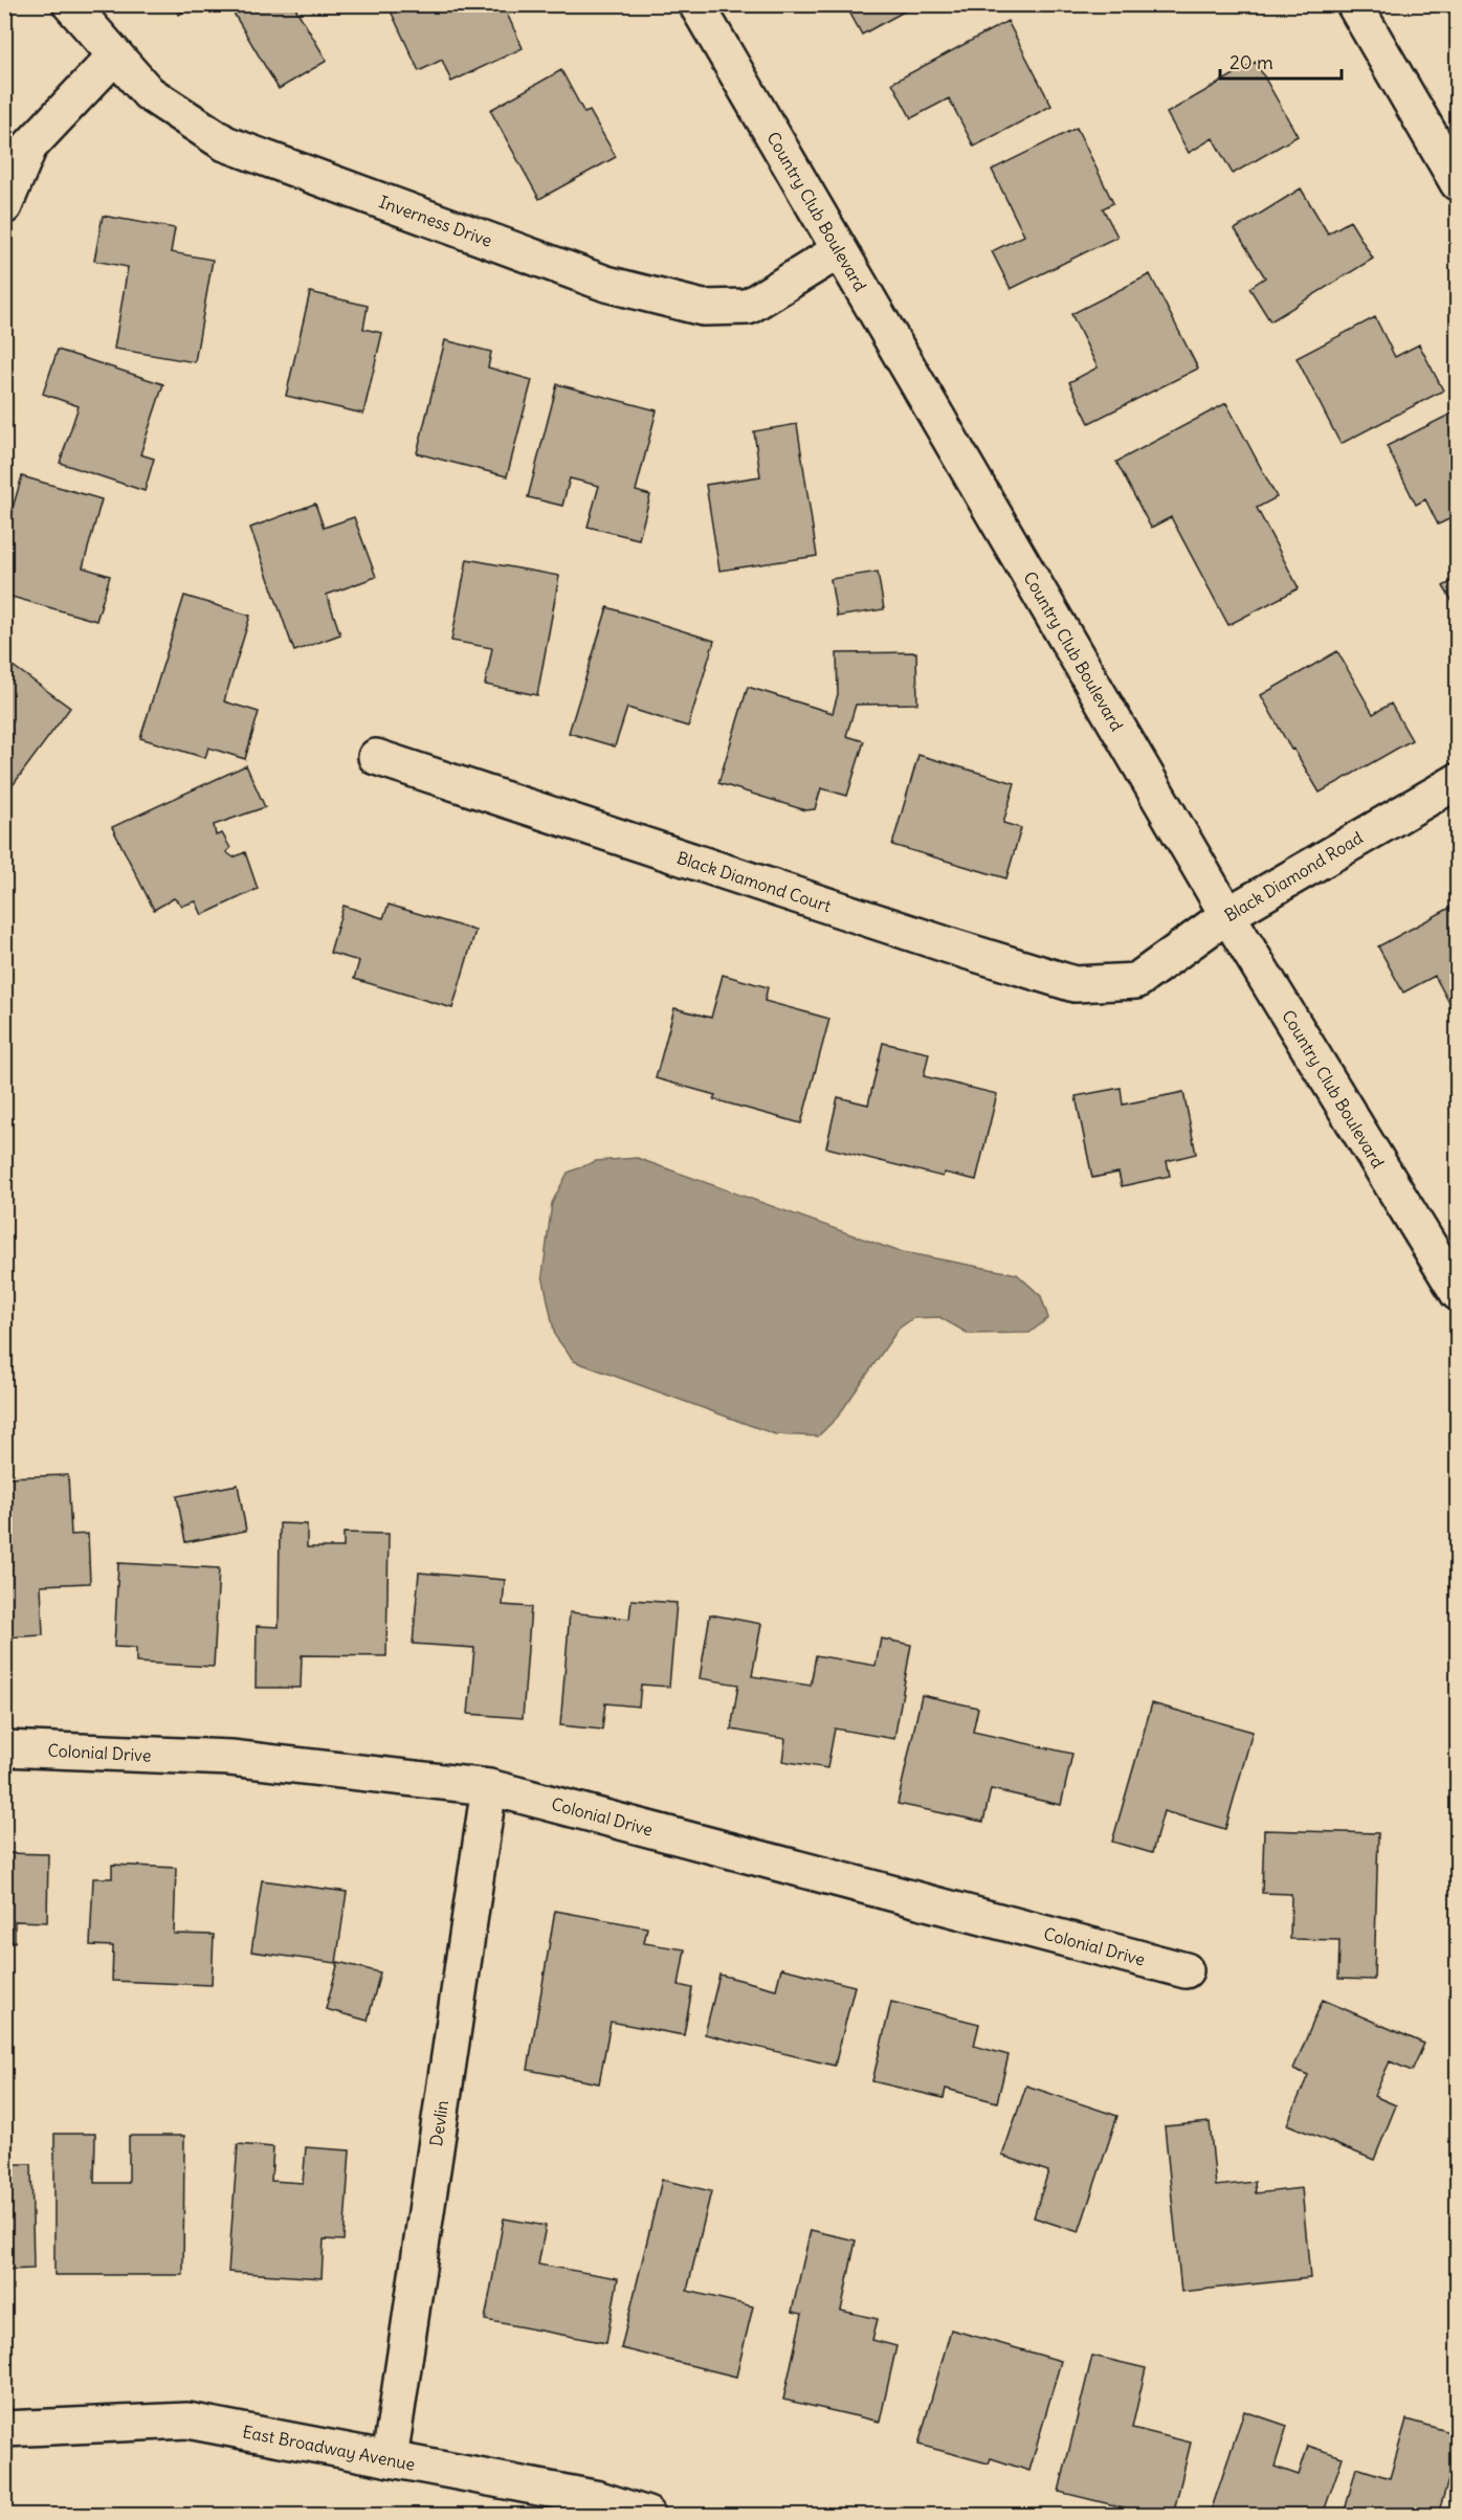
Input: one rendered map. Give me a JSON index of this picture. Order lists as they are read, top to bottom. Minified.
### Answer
{"streets":{"street":["Country Club Boulevard","Inverness Drive","Black Diamond Road","Black Diamond Court","Colonial Drive","Devlin","East Broadway Avenue"]},"crossings":[["Country Club Boulevard","Inverness Drive"],["Country Club Boulevard","Black Diamond Road"],["Black Diamond Road","Black Diamond Court"],["Colonial Drive","Devlin"],["Devlin","East Broadway Avenue"]],"scale_bar":"20 m"}
